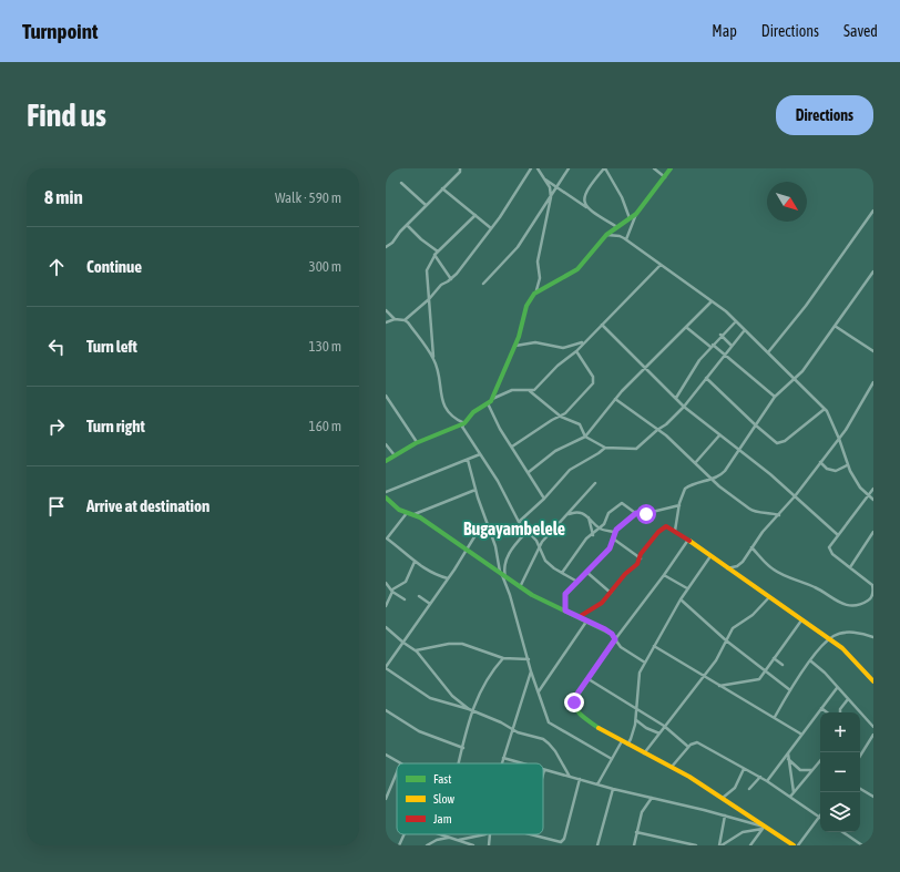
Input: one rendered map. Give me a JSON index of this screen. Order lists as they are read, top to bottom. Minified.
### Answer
{"districts":["Bugayambelele"],"legend":["Fast","Slow","Jam"],"north":"bottom right","page":{"header":"Turnpoint","nav":["Map","Directions","Saved"],"buttons":"Directions","title":"Find us","heading":["8 min","Walk · 590 m"],"list":[["Continue","300 m"],["Turn left","130 m"],["Turn right","160 m"],"Arrive at destination"],"map_buttons":["+","−"]}}
